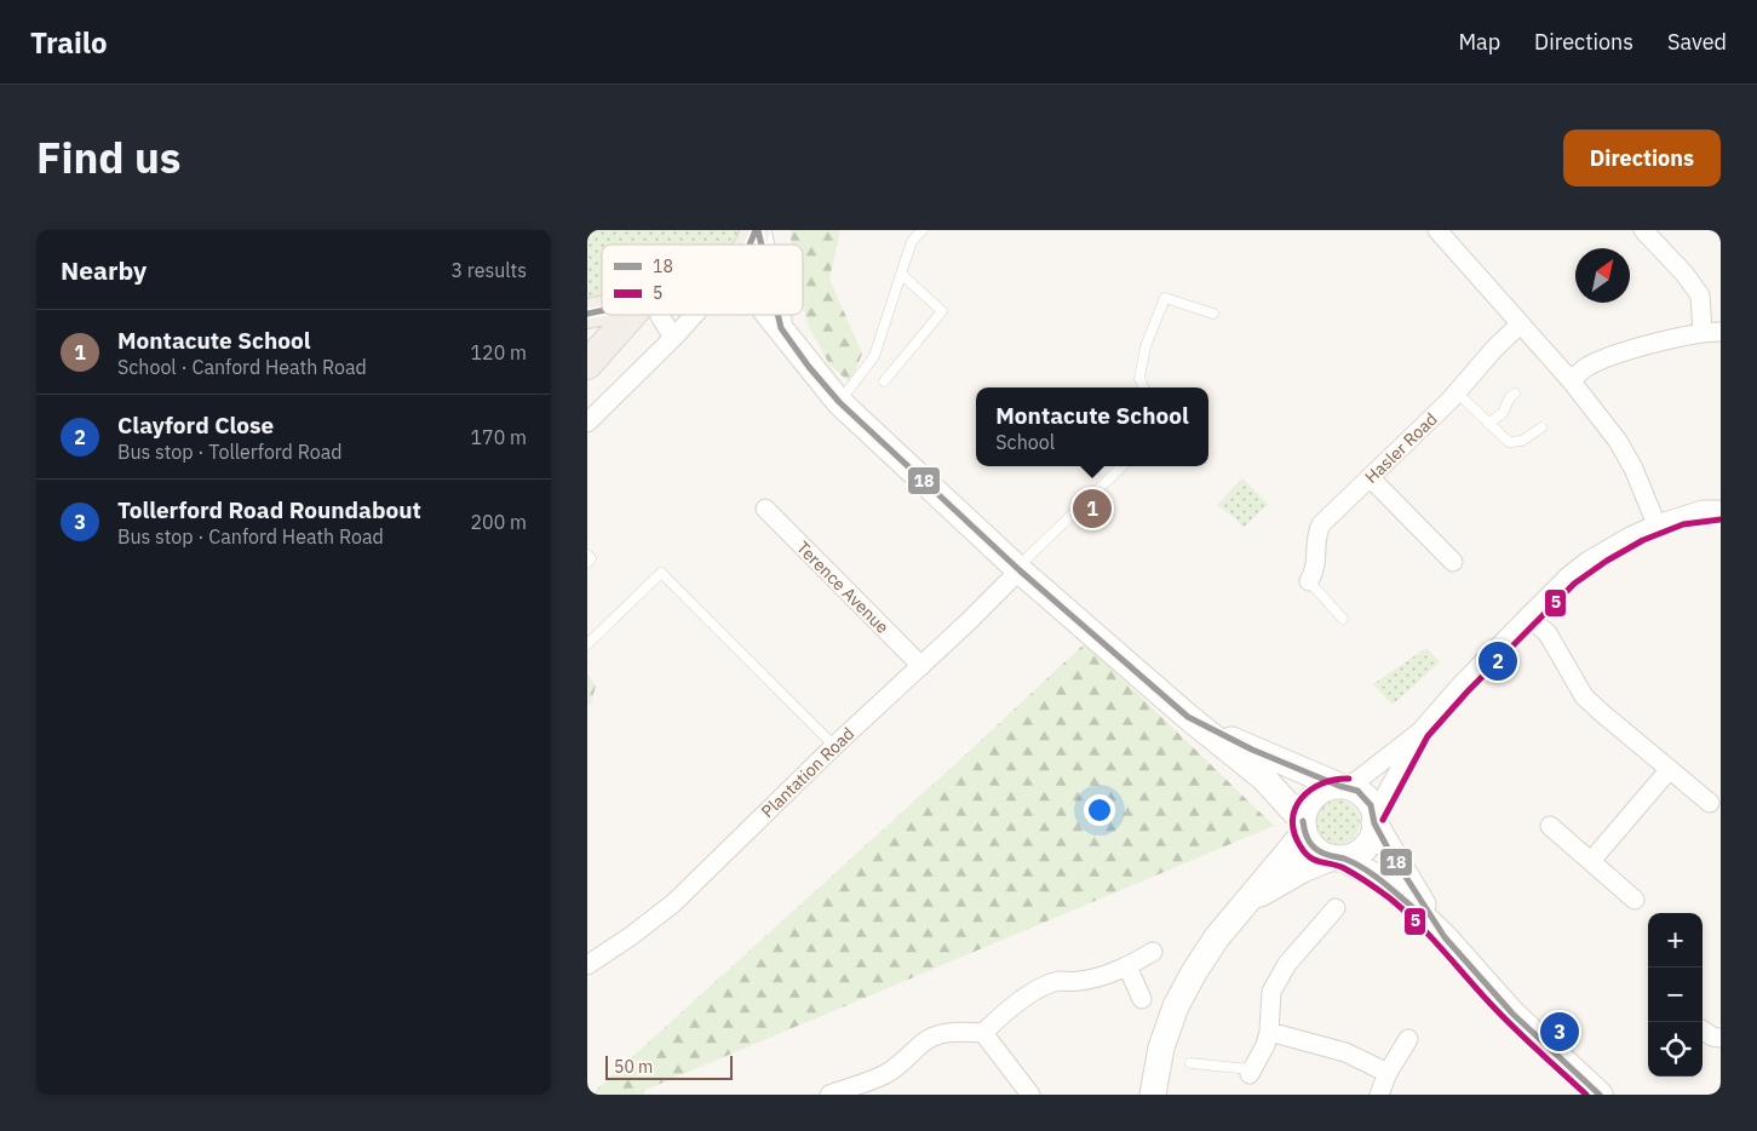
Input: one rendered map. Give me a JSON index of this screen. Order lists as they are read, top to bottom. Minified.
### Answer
{"streets":{"street":["Hasler Road","Terence Avenue","Plantation Road"]},"crossings":[["Terence Avenue","Plantation Road"]],"lines":["transit line 18","transit line 5"],"legend":["18","5"],"scale_bar":"50 m","north":"top right","page":{"header":"Trailo","nav":["Map","Directions","Saved"],"title":"Find us","buttons":"Directions","heading":["Nearby","3 results"],"list":[{"mark":"1","name":"Montacute School","note":"School · Canford Heath Road","value":"120 m"},{"mark":"2","name":"Clayford Close","note":"Bus stop · Tollerford Road","value":"170 m"},{"mark":"3","name":"Tollerford Road Roundabout","note":"Bus stop · Canford Heath Road","value":"200 m"}],"popup":["Montacute School","School"],"pins":["1","2","3"],"map_buttons":["+","−"],"scale":"50 m"}}
